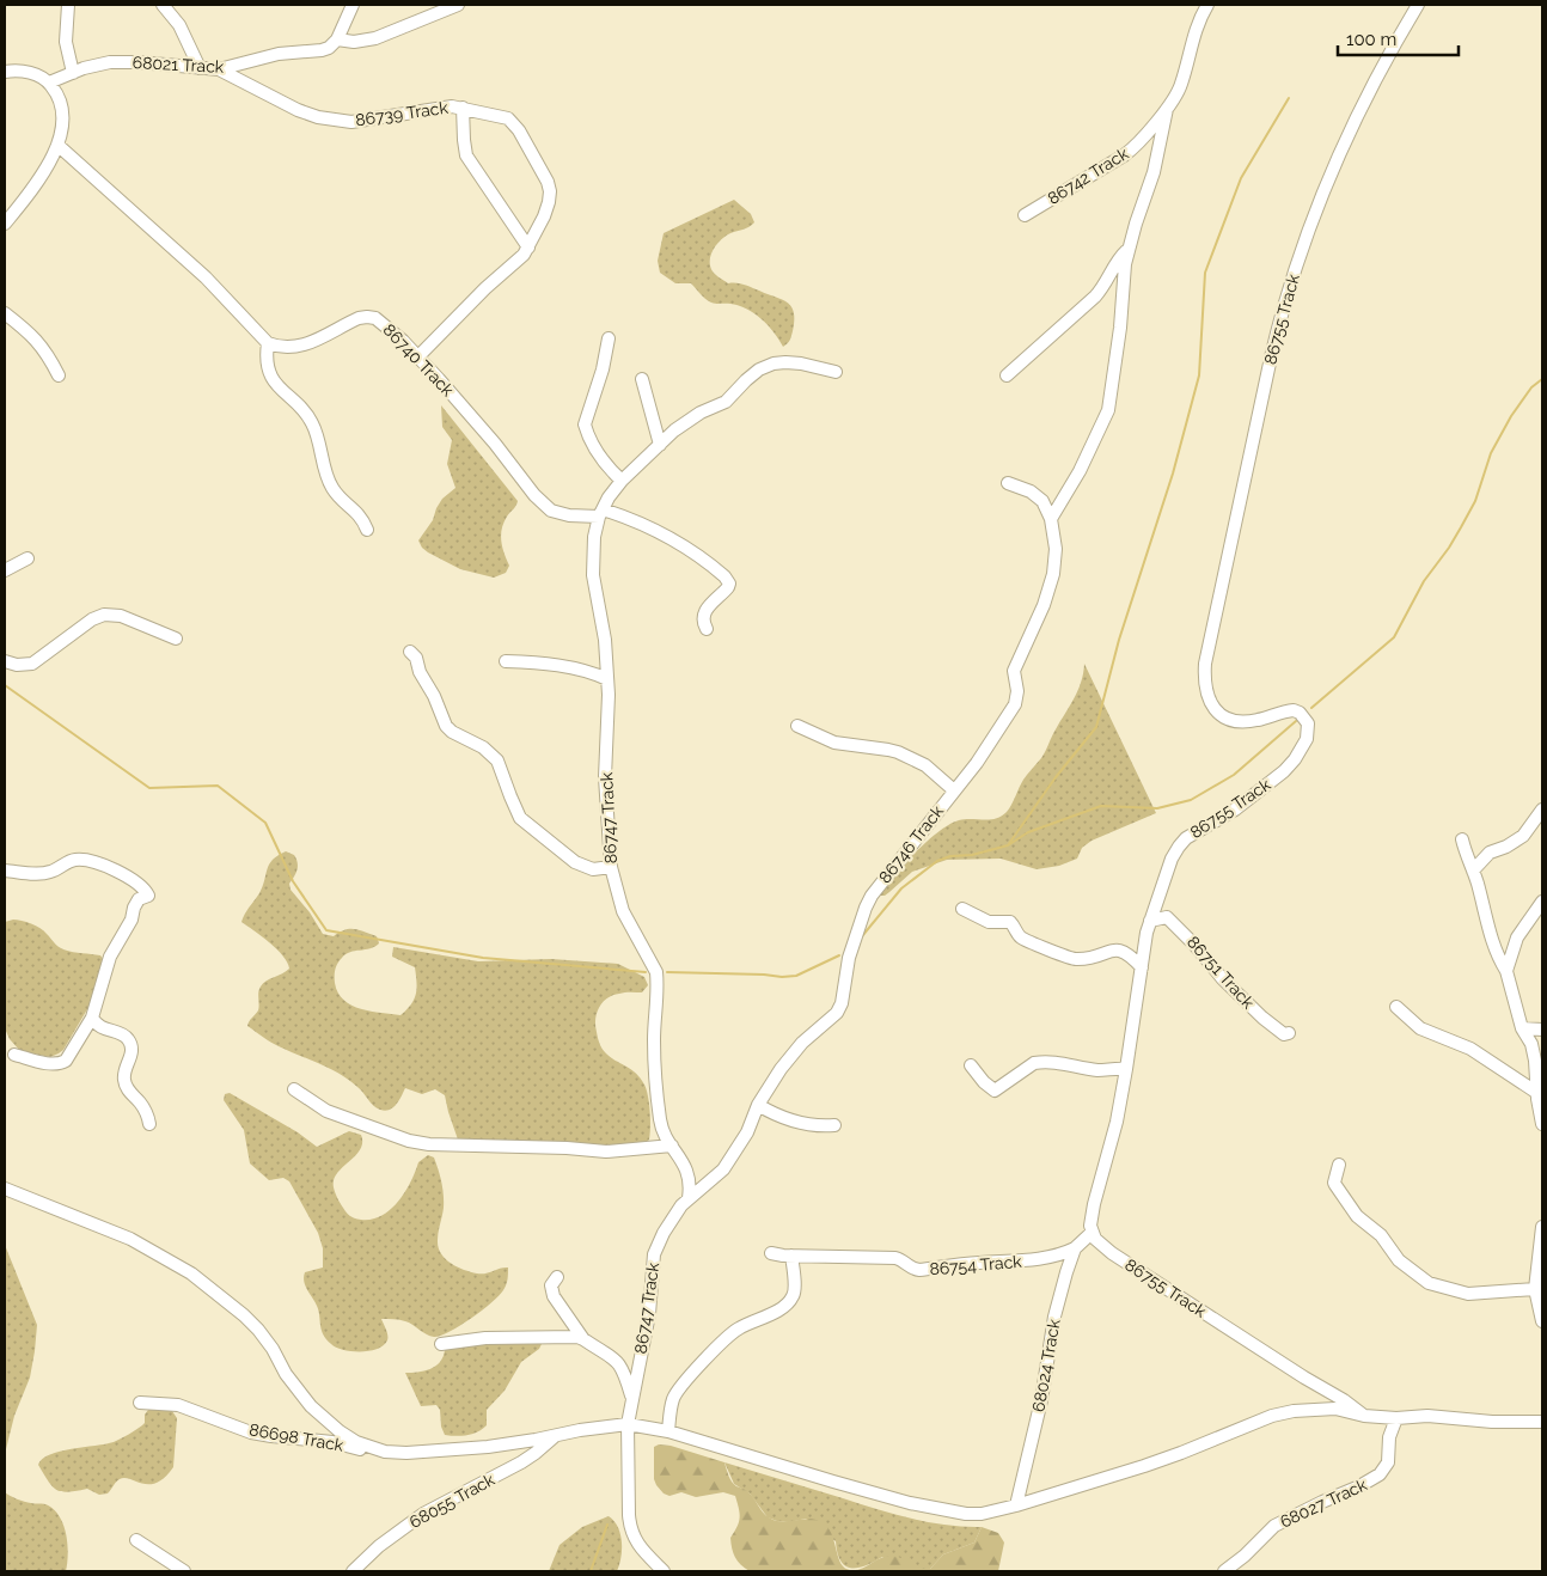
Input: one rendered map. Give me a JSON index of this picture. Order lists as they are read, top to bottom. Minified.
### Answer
{"streets":{"street":["68021 Track","86739 Track","86742 Track","86755 Track","86740 Track","86747 Track","86746 Track","86751 Track","86754 Track","68024 Track","86698 Track","68055 Track","68027 Track"]},"crossings":[["68021 Track","86739 Track"],["86739 Track","86740 Track"],["86755 Track","86751 Track"],["86740 Track","86747 Track"],["86747 Track","86746 Track"],["86754 Track","68024 Track"]],"scale_bar":"100 m"}
